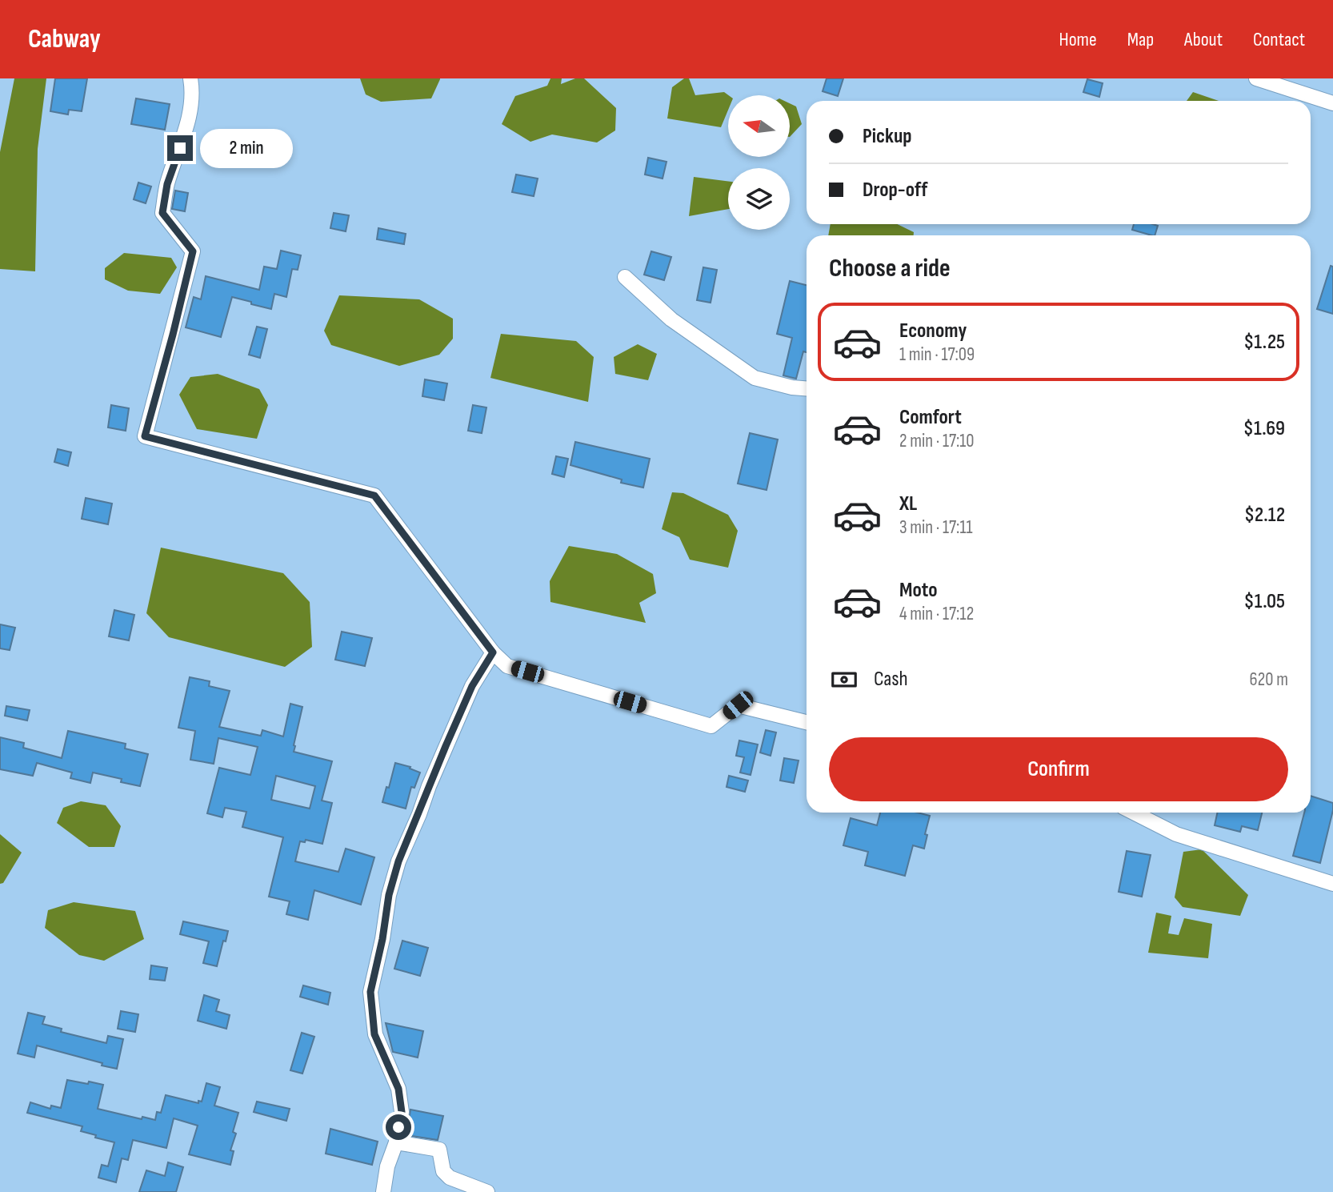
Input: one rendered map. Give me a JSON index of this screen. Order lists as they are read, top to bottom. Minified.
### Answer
{"north":"left","page":{"header":"Cabway","nav":["Home","Map","About","Contact"],"banner":["Pickup","Drop-off"],"bubble":"2 min","heading":"Choose a ride","list":[{"name":"Economy","note":"1 min · 17:09","value":"$1.25"},{"name":"Comfort","note":"2 min · 17:10","value":"$1.69"},{"name":"XL","note":"3 min · 17:11","value":"$2.12"},{"name":"Moto","note":"4 min · 17:12","value":"$1.05"}],"pay":["Cash","620 m"],"buttons":"Confirm"}}
